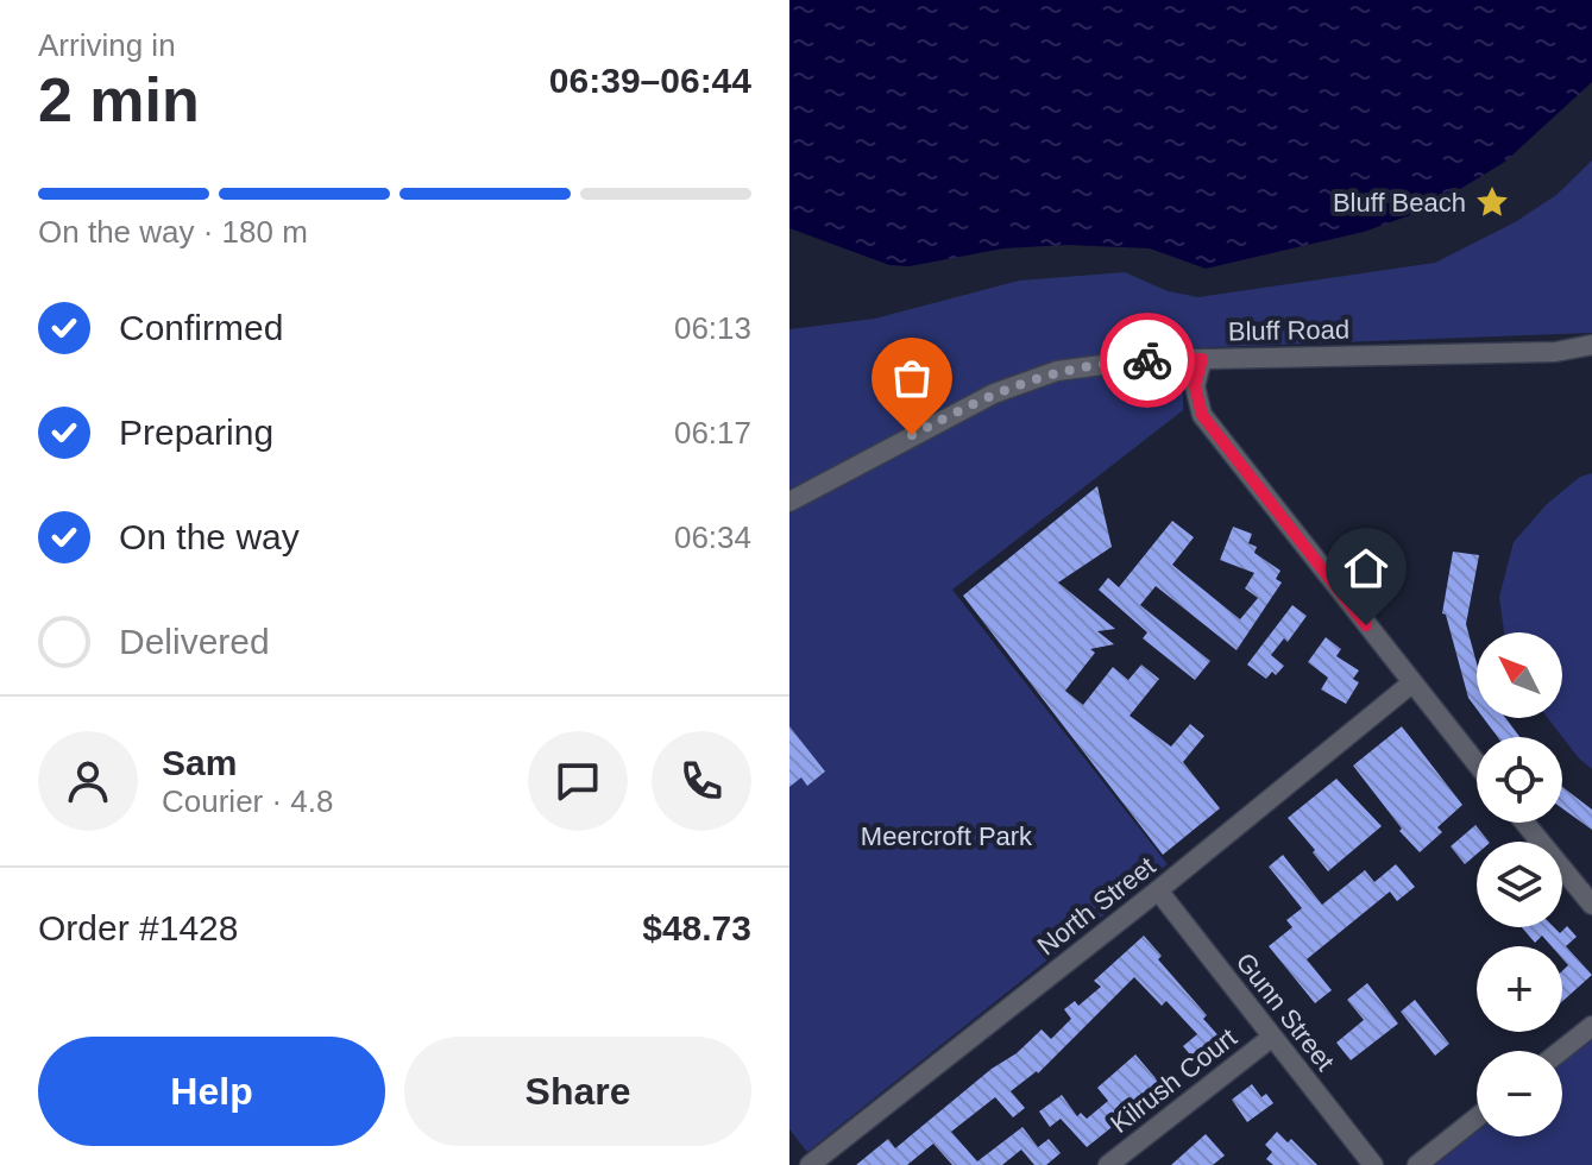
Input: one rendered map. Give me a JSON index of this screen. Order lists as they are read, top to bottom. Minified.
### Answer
{"streets":{"street":["Bluff Road","North Street","Gunn Street","Kilrush Court"]},"crossings":[["North Street","Gunn Street"],["Gunn Street","Kilrush Court"]],"parks":["Meercroft Park"],"places":{"place":["Bluff Beach"]},"north":"top left","page":{"heading":["2 min","Arriving in","06:39–06:44"],"panel":["Sam","Courier · 4.8","Order #1428","$48.73"],"bar":"On the way · 180 m","list":[["Confirmed","06:13"],["Preparing","06:17"],["On the way","06:34"],"Delivered"],"map_buttons":["+","−"],"buttons":["Help","Share"]}}
